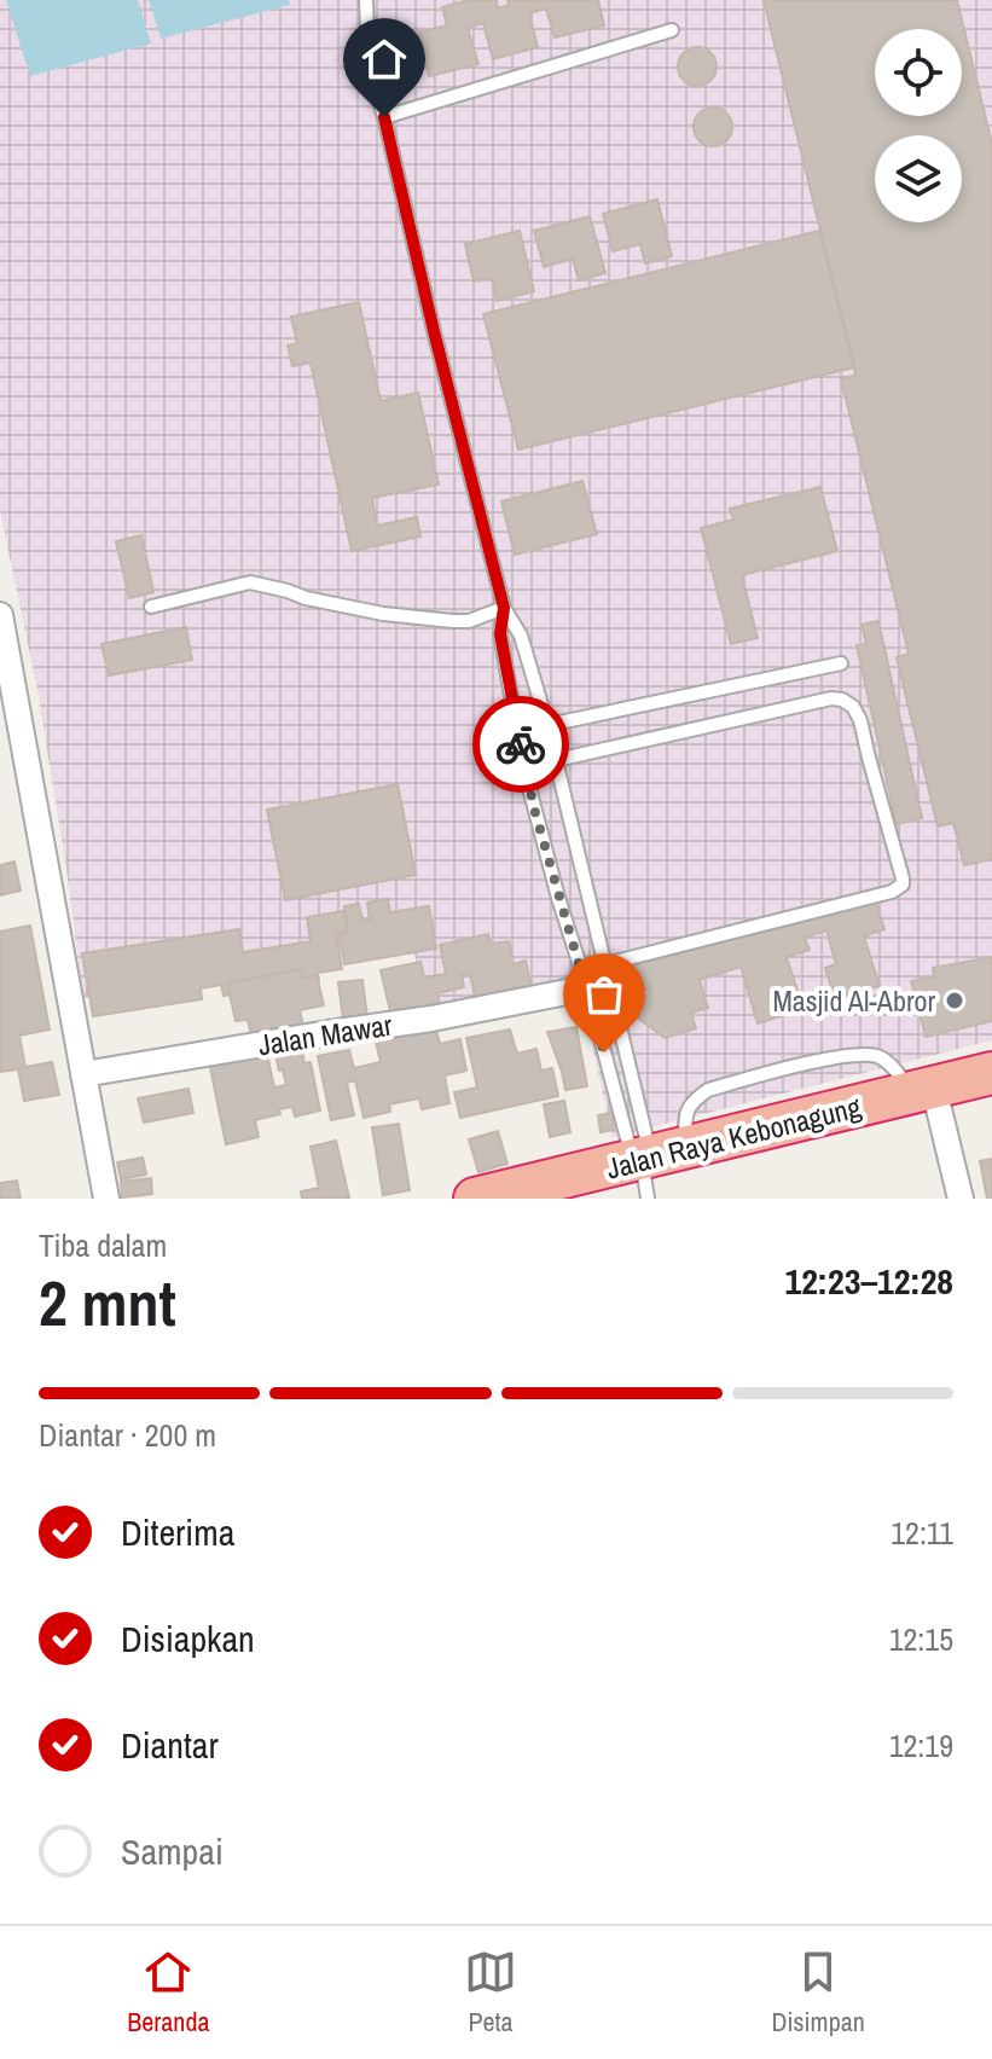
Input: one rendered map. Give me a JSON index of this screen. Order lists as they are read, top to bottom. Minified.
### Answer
{"streets":{"highway":["Jalan Raya Kebonagung"],"street":["Jalan Mawar"]},"places":["Masjid Al-Abror"],"page":{"heading":["2 mnt","Tiba dalam","12:23–12:28"],"bar":"Diantar · 200 m","list":[["Diterima","12:11"],["Disiapkan","12:15"],["Diantar","12:19"],"Sampai"],"tabs":["Beranda","Peta","Disimpan"]}}
